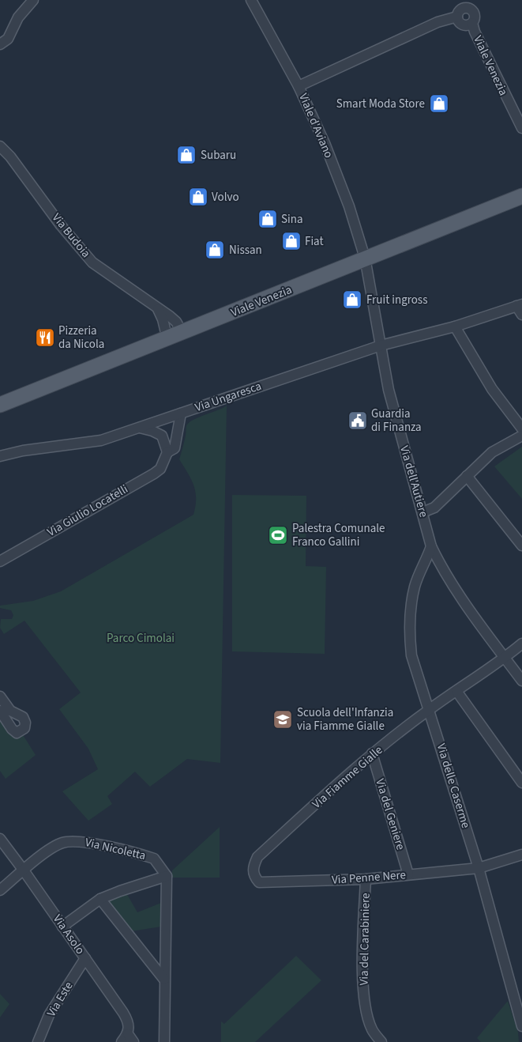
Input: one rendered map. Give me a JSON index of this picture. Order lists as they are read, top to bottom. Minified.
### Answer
{"streets":{"main road":["Viale Venezia"],"street":["Viale d'Aviano","Via Budoia","Via Ungaresca","Via dell'Autiere","Via Giulio Locatelli","Via Fiamme Gialle","Via delle Caserme","Via del Geniere","Via Nicoletta","Via Penne Nere","Via Asolo","Via del Carabiniere","Via Este"]},"crossings":[["Viale Venezia","Viale d'Aviano"],["Viale Venezia","Via Budoia"],["Viale Venezia","Via dell'Autiere"],["Viale d'Aviano","Via dell'Autiere"],["Via Ungaresca","Via dell'Autiere"],["Via dell'Autiere","Via Fiamme Gialle"],["Via dell'Autiere","Via delle Caserme"],["Via Fiamme Gialle","Via delle Caserme"],["Via Fiamme Gialle","Via del Geniere"],["Via Fiamme Gialle","Via Penne Nere"],["Via delle Caserme","Via Penne Nere"],["Via del Geniere","Via Penne Nere"],["Via Nicoletta","Via Asolo"],["Via Penne Nere","Via del Carabiniere"],["Via Asolo","Via Este"]],"parks":["Parco Cimolai"],"places":{"shop":["Smart Moda Store","Subaru","Volvo","Sina","Fiat","Nissan","Fruit ingross"],"restaurant":["Pizzeria da Nicola"],"public building":["Guardia di Finanza"],"sports":["Palestra Comunale Franco Gallini"],"school or university":["Scuola dell'Infanzia via Fiamme Gialle"]}}
